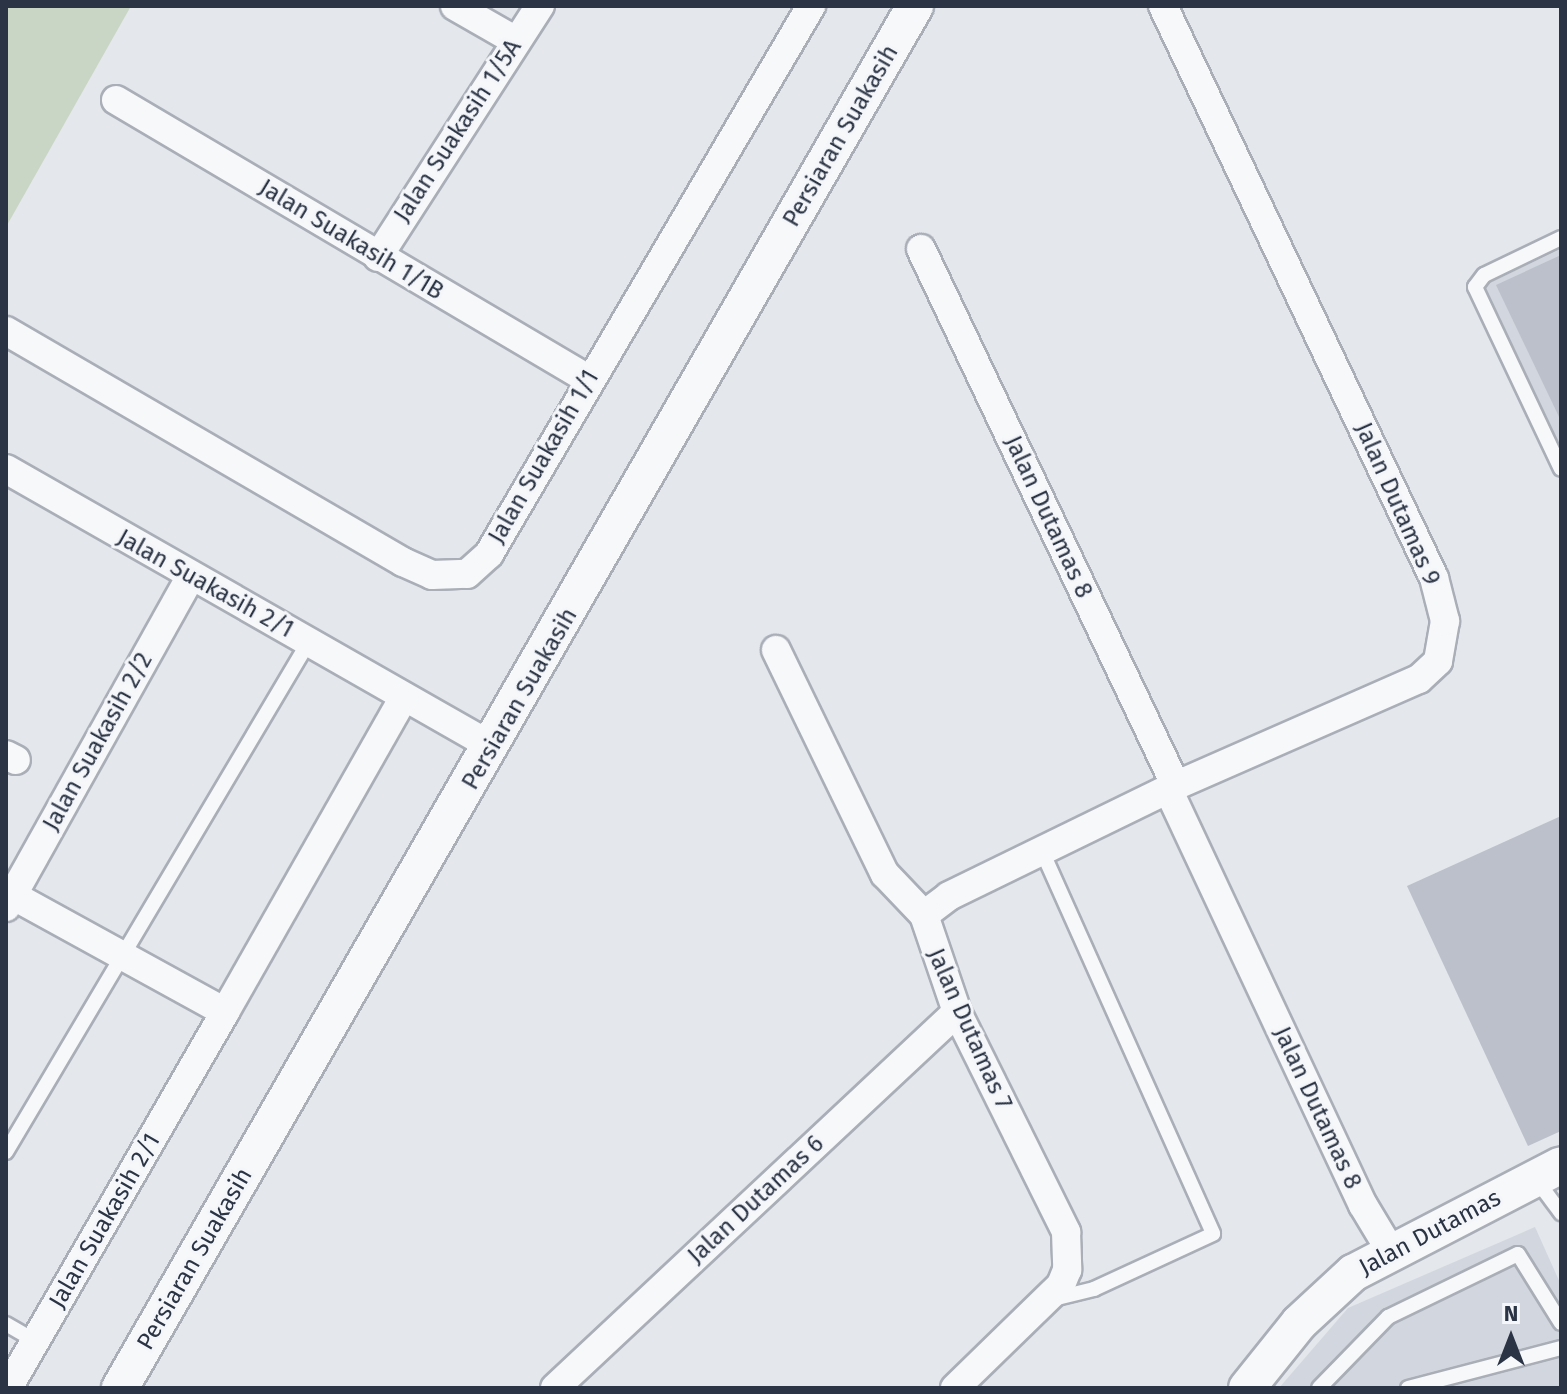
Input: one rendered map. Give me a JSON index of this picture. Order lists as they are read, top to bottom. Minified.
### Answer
{"streets":{"street":["Jalan Suakasih 1/5A","Persiaran Suakasih","Jalan Suakasih 1/1B","Jalan Suakasih 1/1","Jalan Dutamas 9","Jalan Dutamas 8","Jalan Suakasih 2/1","Jalan Suakasih 2/2","Jalan Dutamas 7","Jalan Dutamas 6","Jalan Dutamas"]},"crossings":[["Jalan Suakasih 1/5A","Jalan Suakasih 1/1B"],["Persiaran Suakasih","Jalan Suakasih 2/1"],["Jalan Suakasih 1/1B","Jalan Suakasih 1/1"],["Jalan Dutamas 9","Jalan Dutamas 8"],["Jalan Dutamas 9","Jalan Dutamas 7"],["Jalan Dutamas 8","Jalan Dutamas"],["Jalan Suakasih 2/1","Jalan Suakasih 2/2"],["Jalan Dutamas 7","Jalan Dutamas 6"]],"north":"top"}
